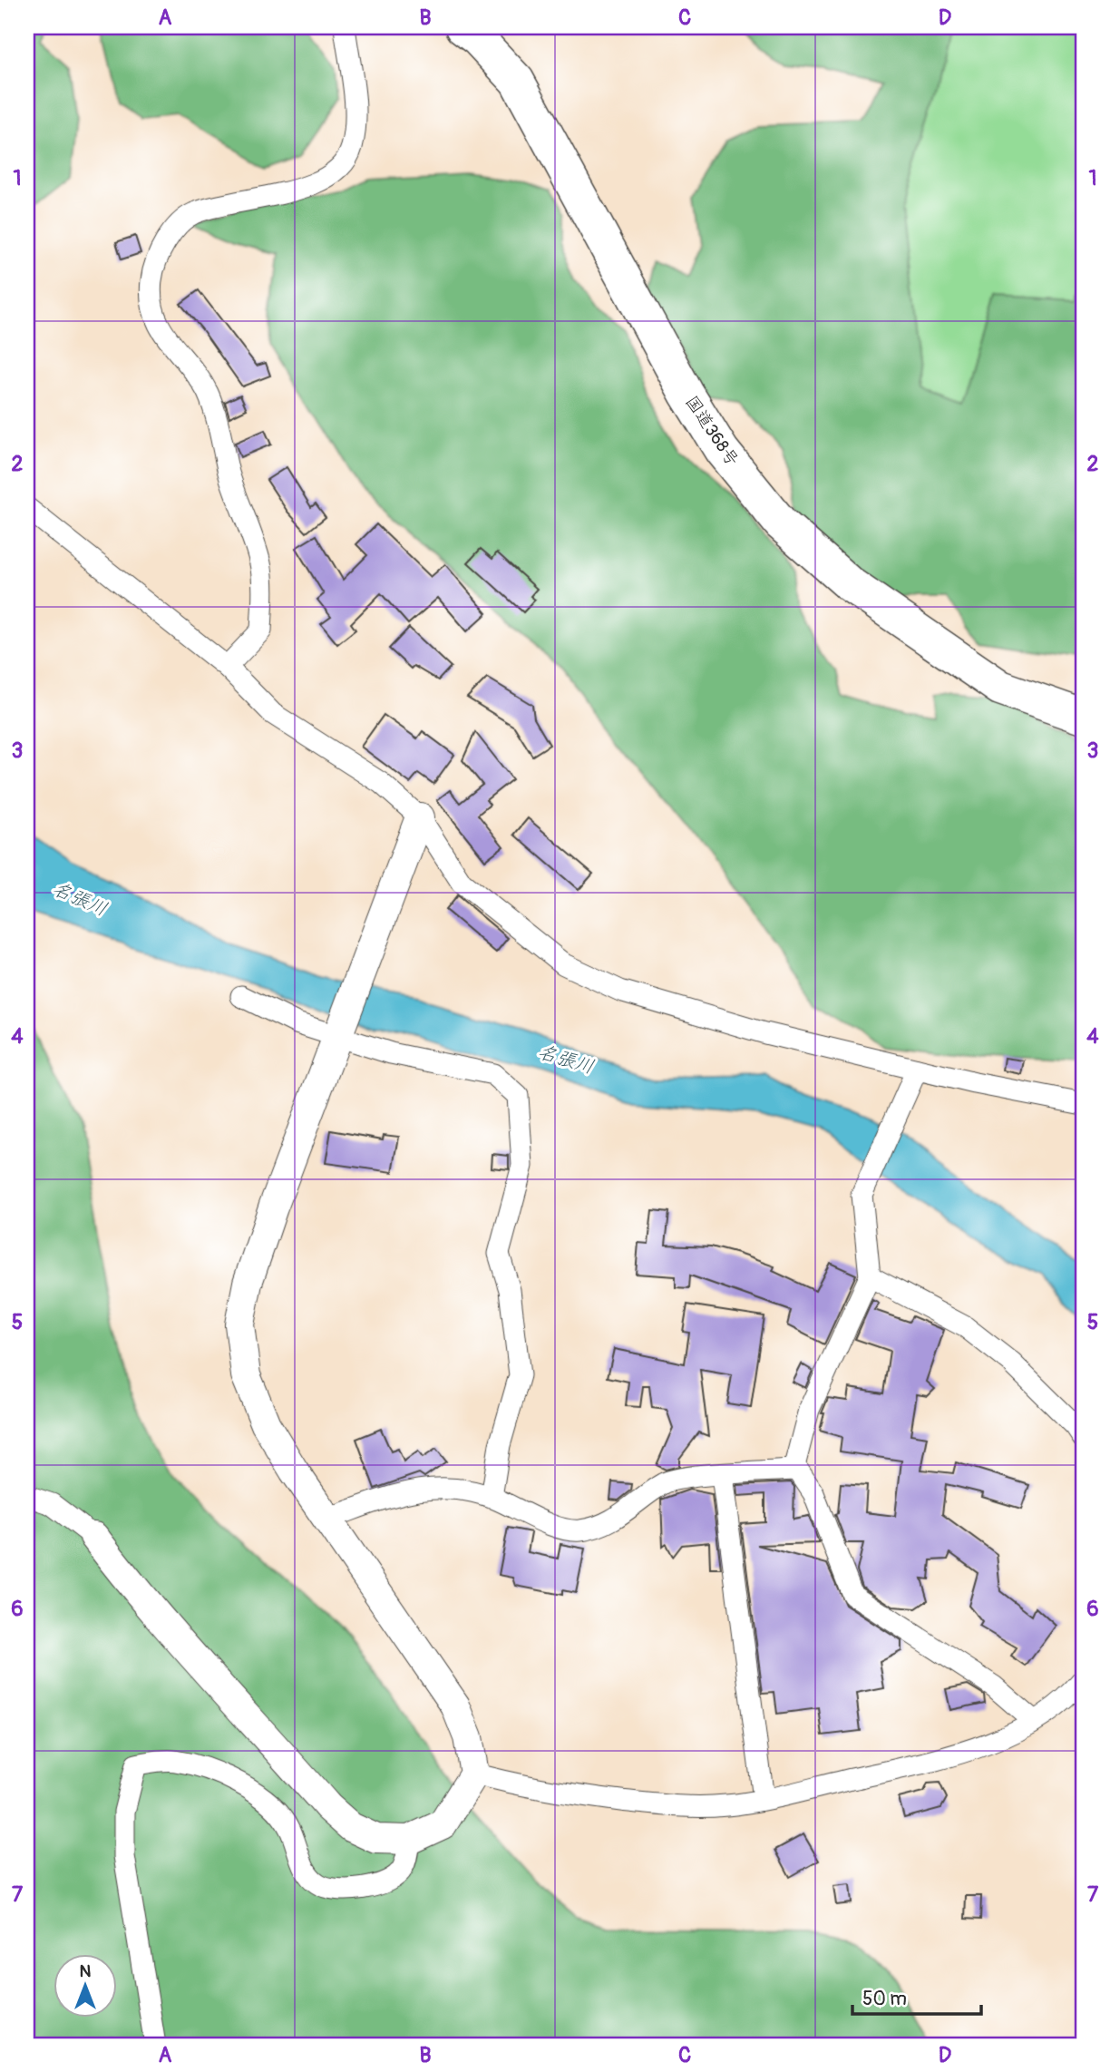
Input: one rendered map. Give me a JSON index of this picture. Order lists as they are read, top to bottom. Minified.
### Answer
{"streets":{"highway":["国道368号"]},"water":["名張川"],"scale_bar":"50 m","north":"top","grid":{"columns":["A","B","C","D"],"rows":["1","2","3","4","5","6","7"]}}
